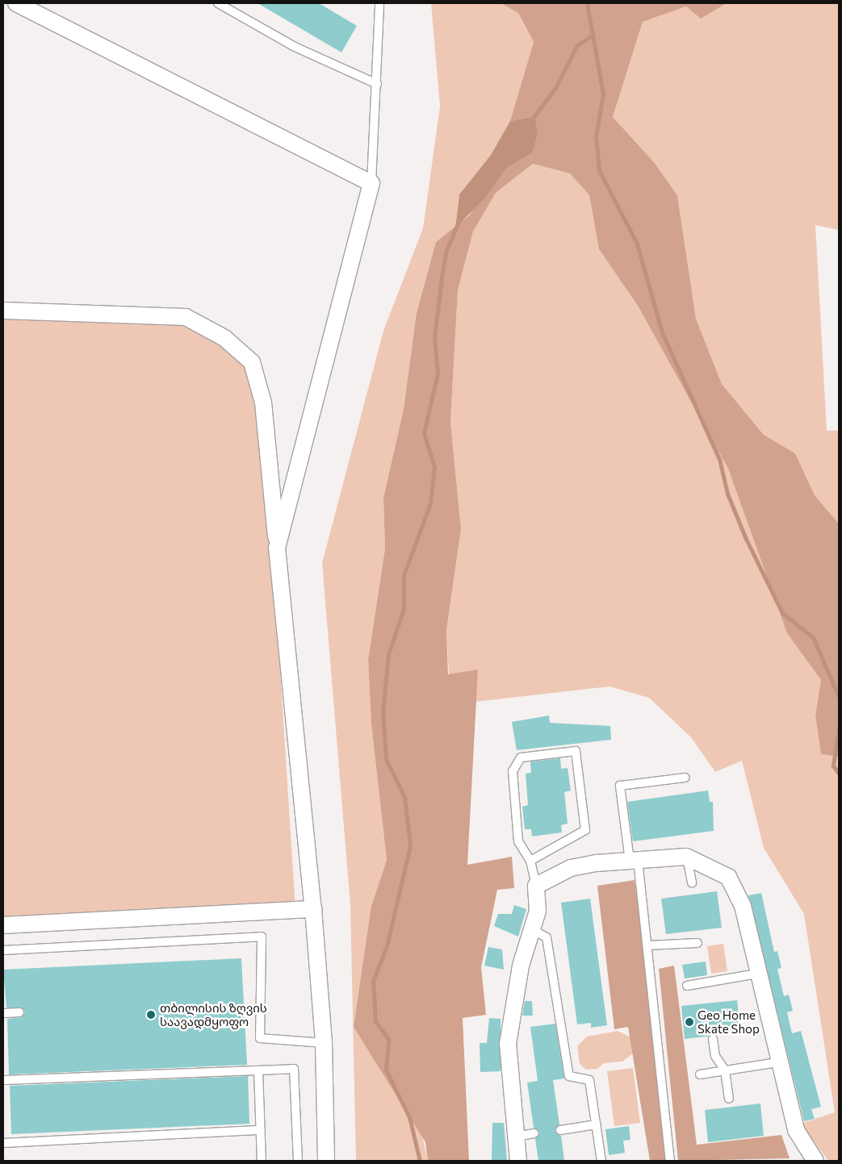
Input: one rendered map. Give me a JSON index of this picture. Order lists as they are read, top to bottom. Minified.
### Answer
{"places":["თბილისის ზღვის საავადმყოფო","Geo Home Skate Shop"]}
